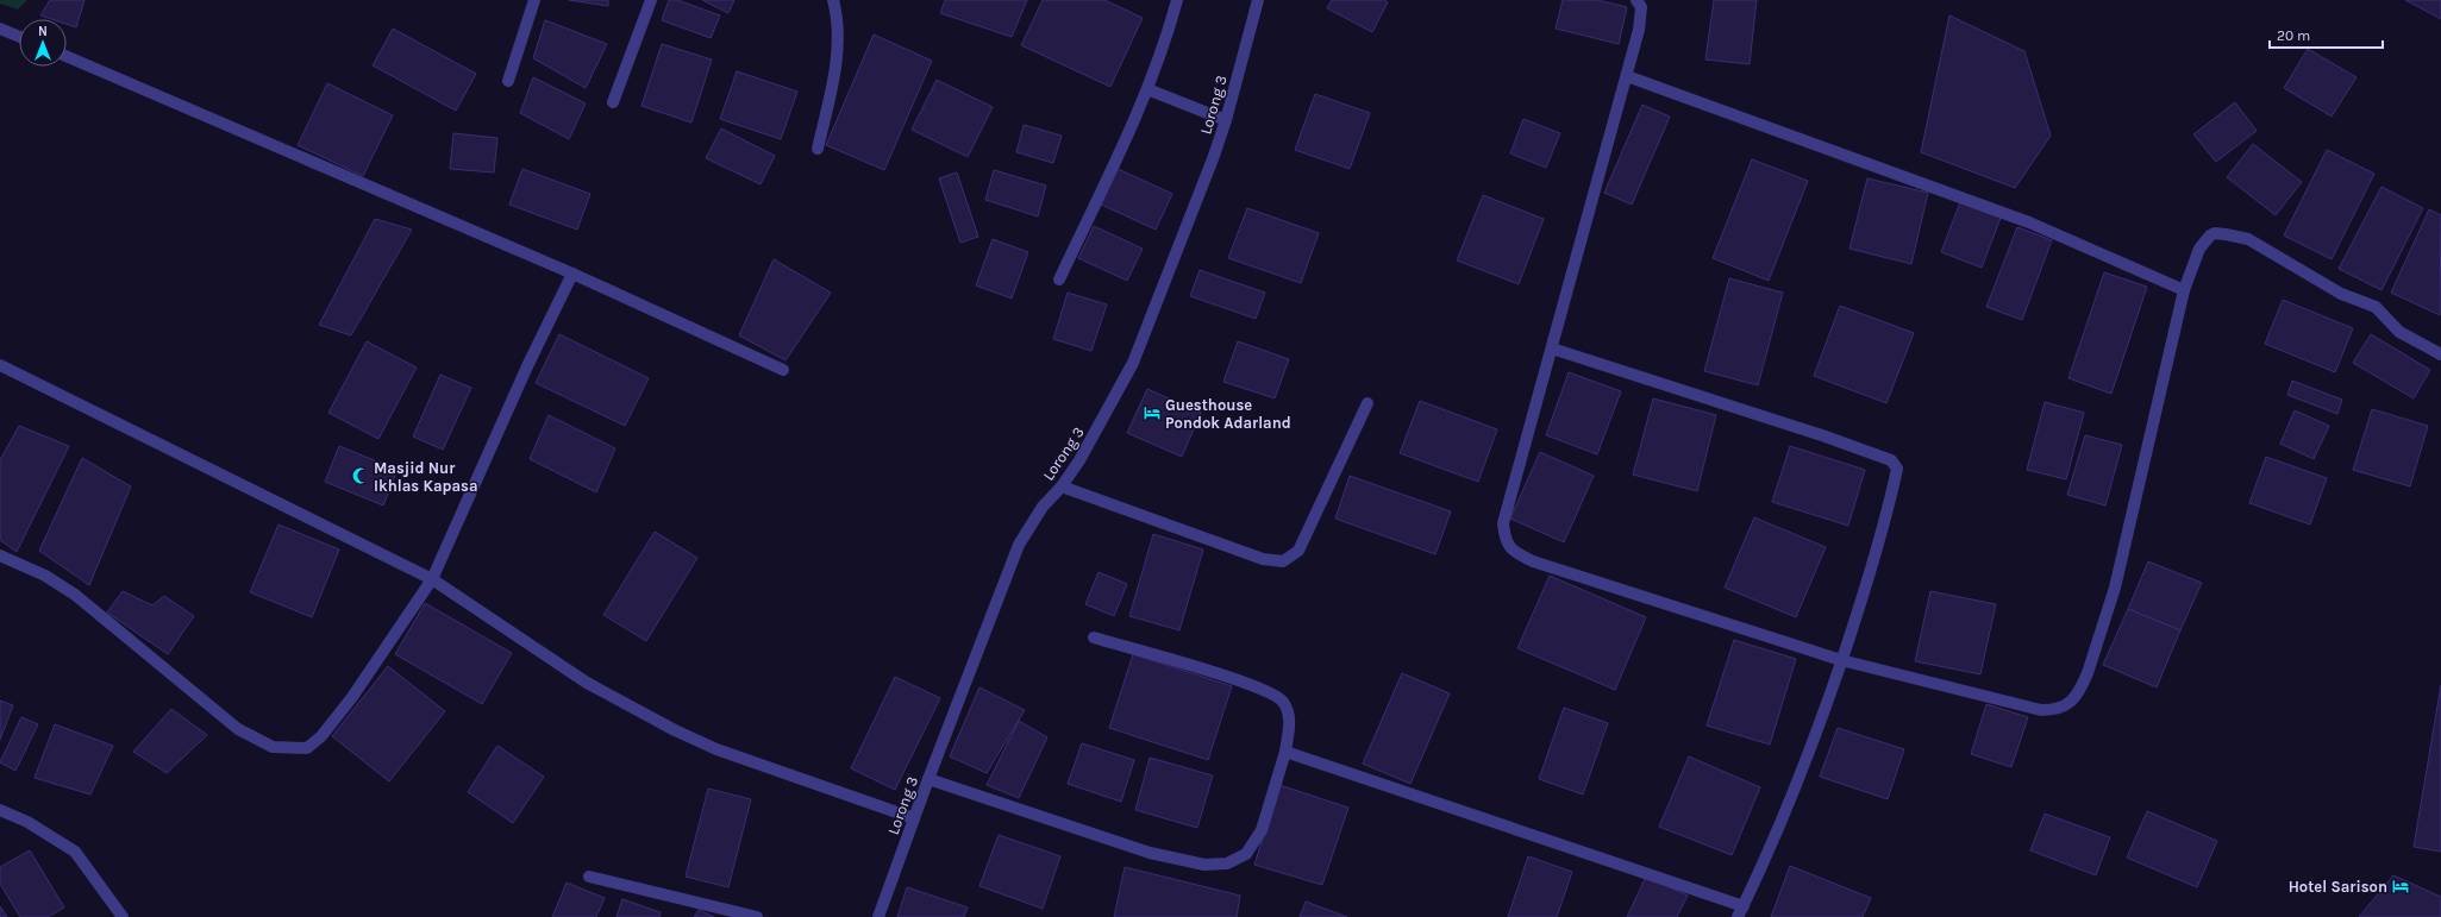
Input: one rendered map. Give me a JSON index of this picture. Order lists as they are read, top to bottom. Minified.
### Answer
{"streets":{"street":["Lorong 3"]},"places":{"hotel":["Guesthouse Pondok Adarland","Hotel Sarison"],"mosque":["Masjid Nur Ikhlas Kapasa"]},"scale_bar":"20 m","north":"top"}
